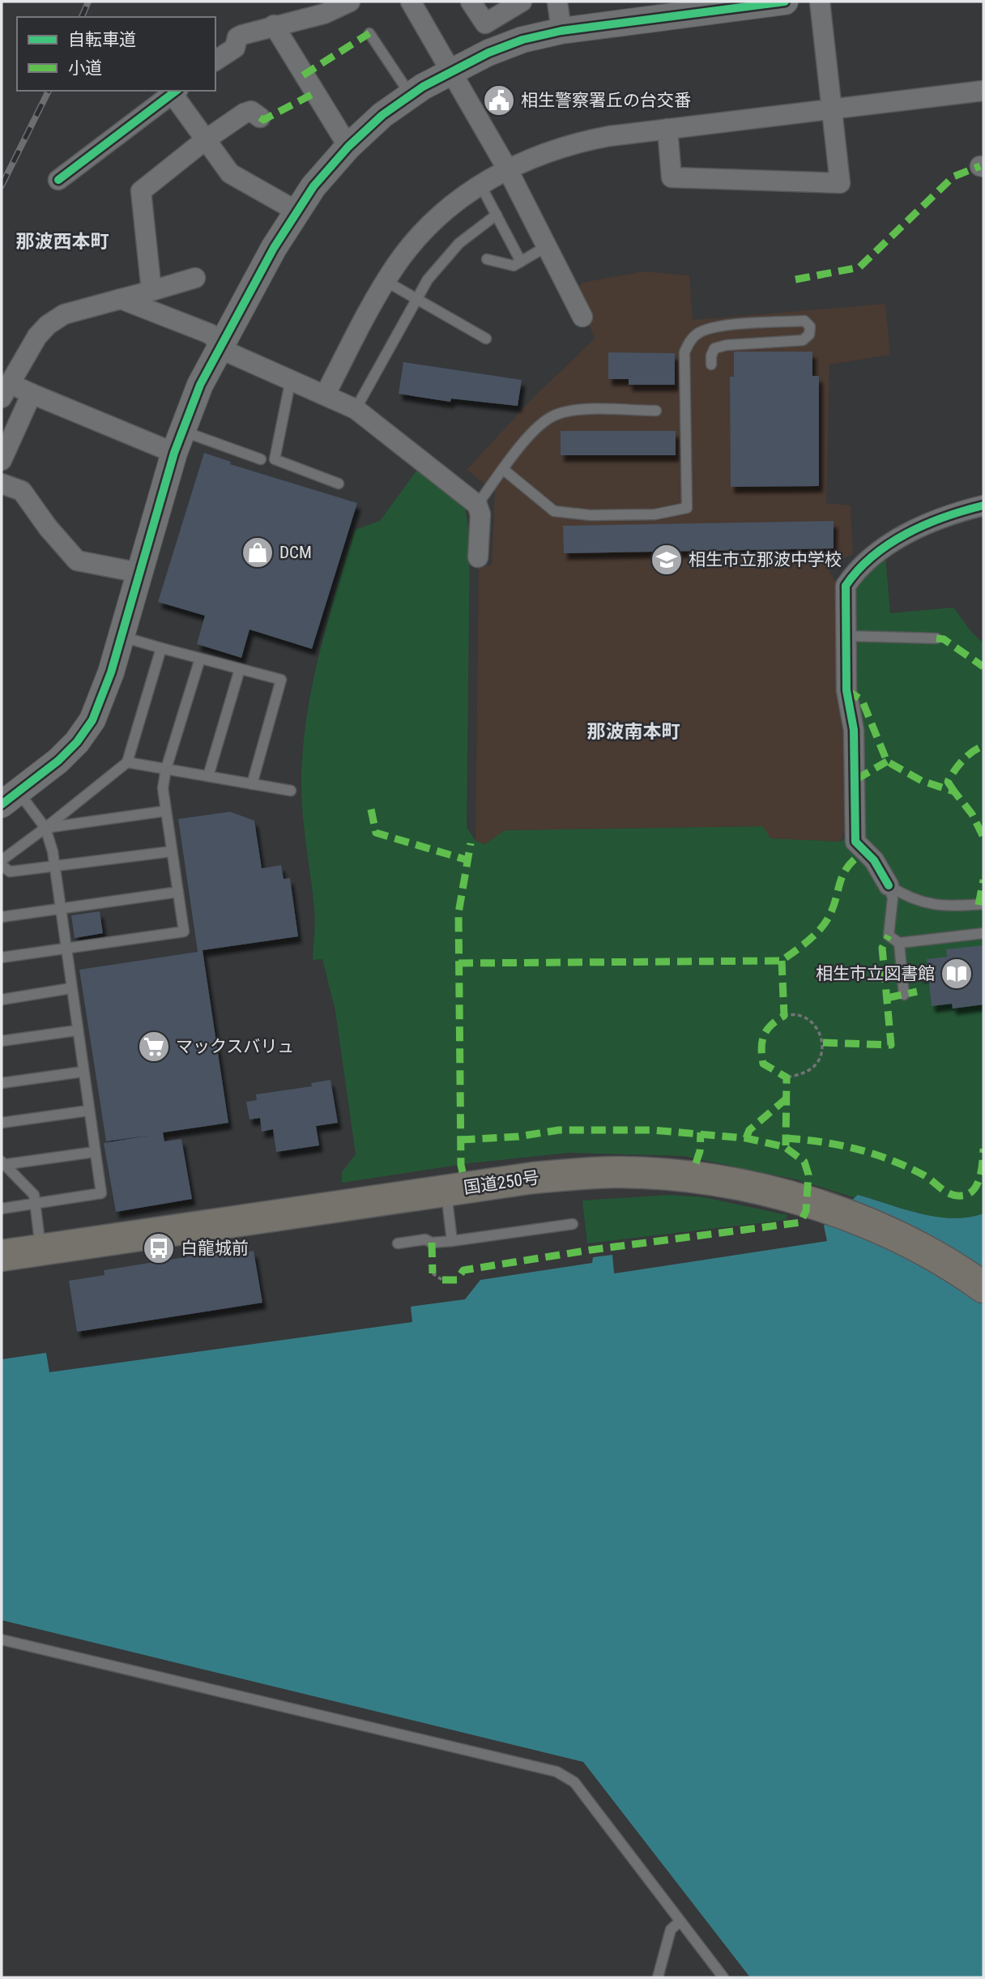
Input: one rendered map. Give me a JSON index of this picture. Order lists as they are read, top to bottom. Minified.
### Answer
{"streets":{"highway":["国道250号"]},"districts":["那波西本町","那波南本町"],"places":{"public building":["相生警察署丘の台交番"],"shop":["DCM"],"school or university":["相生市立那波中学校"],"library":["相生市立図書館"],"supermarket":["マックスバリュ"],"bus stop":["白龍城前"]},"legend":["自転車道","小道"]}
